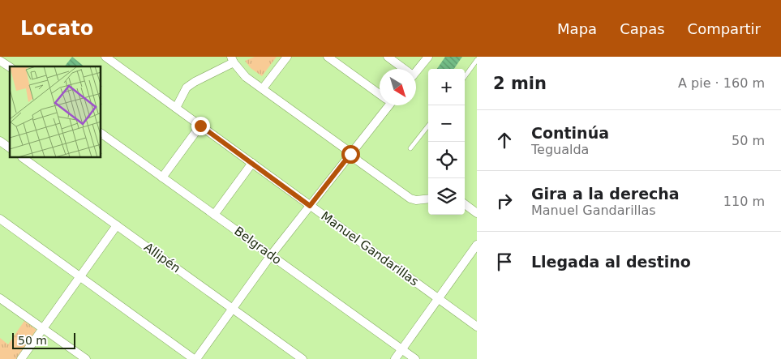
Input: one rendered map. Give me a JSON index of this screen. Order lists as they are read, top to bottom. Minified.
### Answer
{"streets":{"street":["Belgrado","Manuel Gandarillas","Allipén"]},"scale_bar":"50 m","north":"bottom right","page":{"header":"Locato","nav":["Mapa","Capas","Compartir"],"heading":["2 min","A pie · 160 m"],"map_buttons":["+","−"],"list":[["Continúa","Tegualda","50 m"],["Gira a la derecha","Manuel Gandarillas","110 m"],"Llegada al destino"],"scale":"50 m"}}
